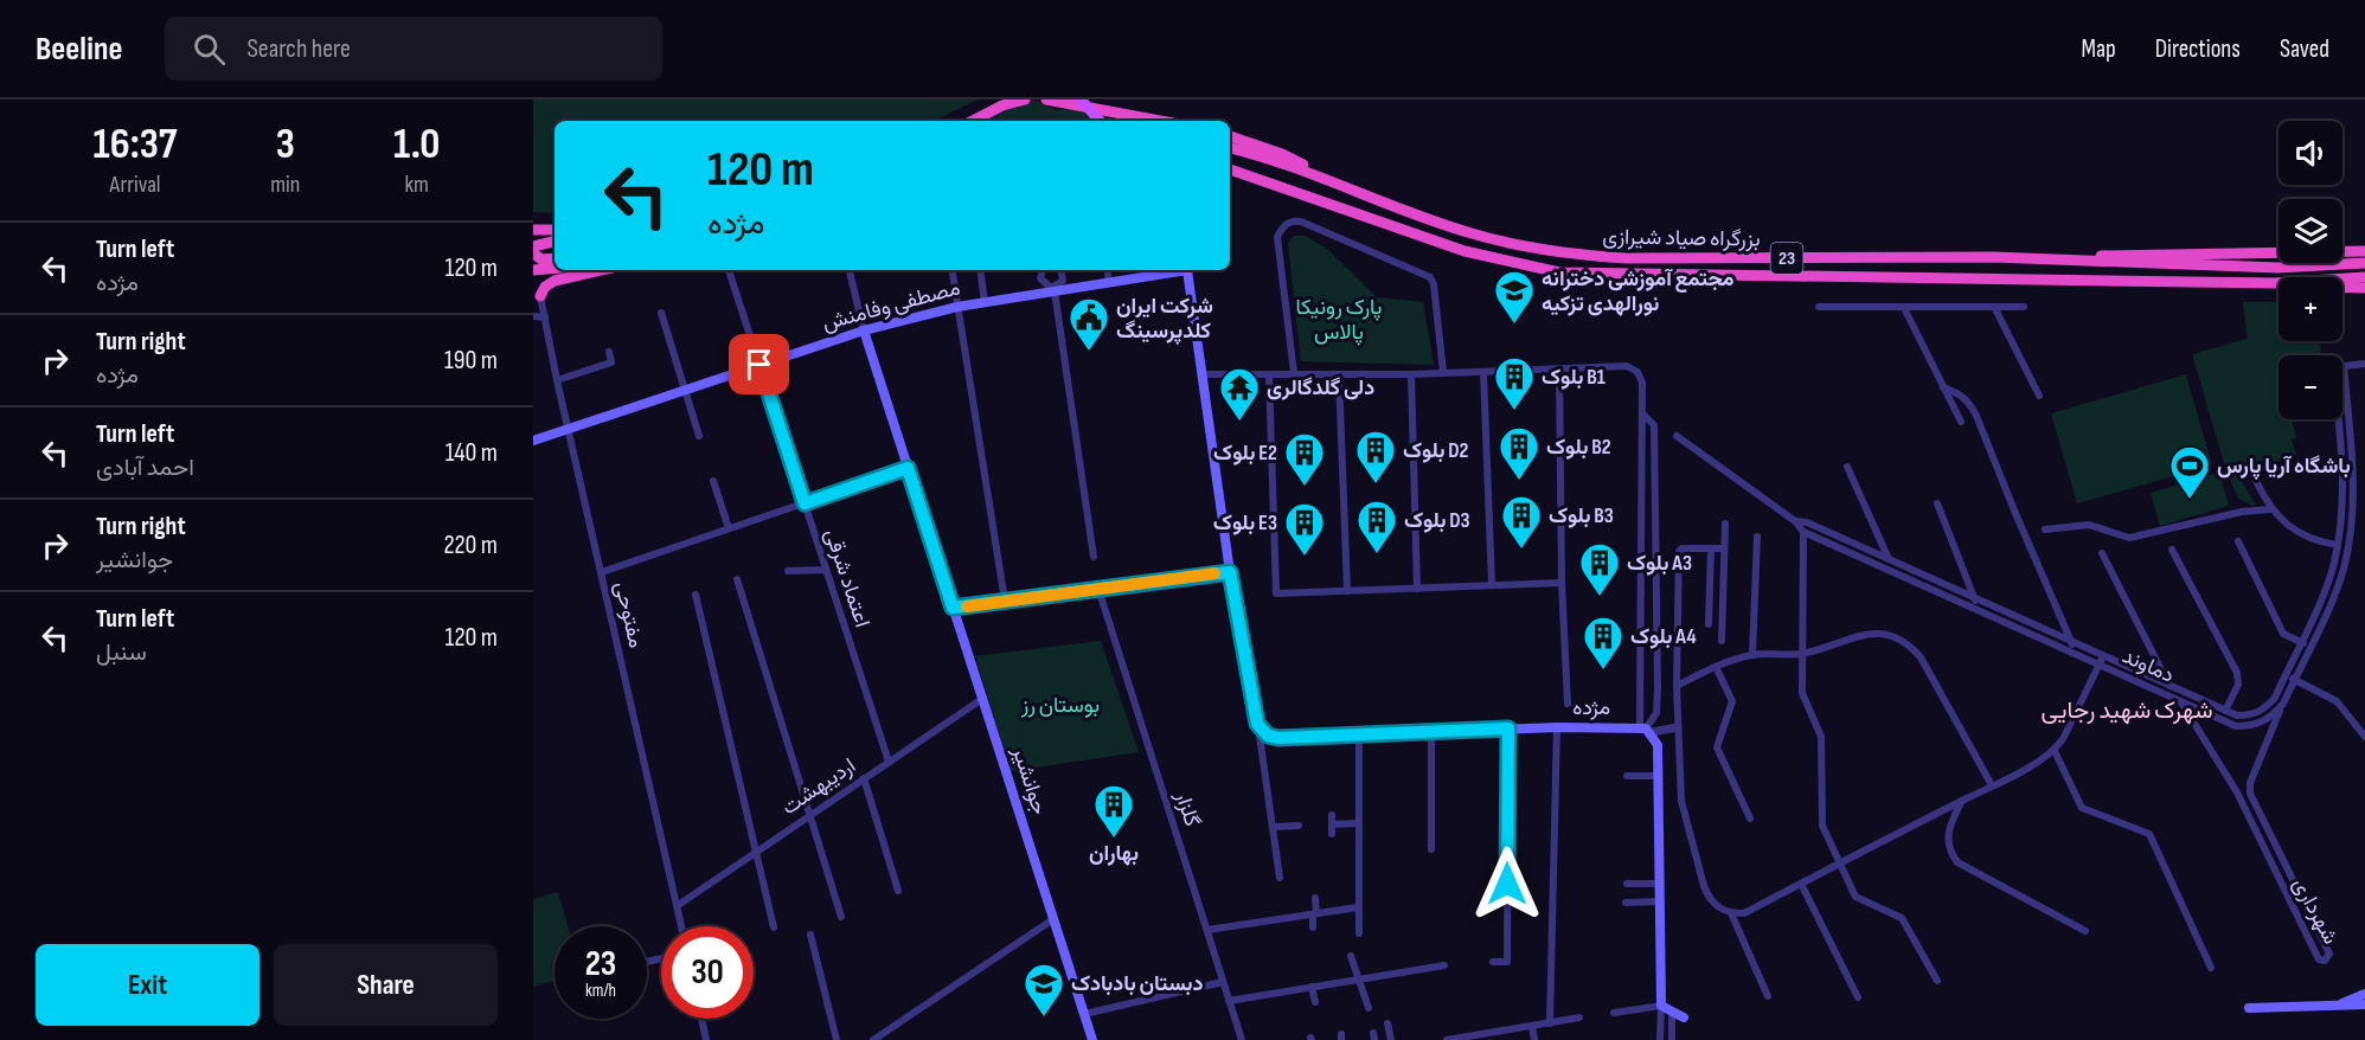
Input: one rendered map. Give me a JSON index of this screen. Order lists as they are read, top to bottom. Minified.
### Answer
{"streets":{"highway":["بزرگراه صیاد شیرازی","23"],"main road":["مصطفی وفامنش","مژده","جوانشیر"],"street":["اعتماد شرقی","مفتوحی","دماوند","اردیبهشت","گلزار","شهرداری"]},"crossings":[["مصطفی وفامنش","اعتماد شرقی"],["مصطفی وفامنش","مفتوحی"],["مصطفی وفامنش","جوانشیر"],["اعتماد شرقی","اردیبهشت"],["مفتوحی","اردیبهشت"],["دماوند","شهرداری"],["جوانشیر","اردیبهشت"]],"districts":["شهرک شهید رجایی"],"parks":["پارک رونیکا پالاس","بوستان رز"],"places":{"school or university":["مجتمع آموزشی دخترانه نورالهدی تزکیه","دبستان بادبادک"],"public building":["شرکت ایران کلدپرسینگ"],"building":["بلوک B1","بلوک B2","بلوک D2","بلوک E2","بلوک B3","بلوک D3","بلوک E3","بلوک A3","بلوک A4","بهاران"],"temple":["دلی گلدگالری"],"sports":["باشگاه آریا پارس"]},"page":{"header":"Beeline","search":"Search here","nav":["Map","Directions","Saved"],"eta":["16:37","Arrival","3","min","1.0","km"],"map_buttons":["+","−"],"turn":["120 m","مژده"],"list":[{"name":"Turn left","note":"مژده","value":"120 m"},{"name":"Turn right","note":"مژده","value":"190 m"},{"name":"Turn left","note":"احمد آبادی","value":"140 m"},{"name":"Turn right","note":"جوانشیر","value":"220 m"},{"name":"Turn left","note":"سنبل","value":"120 m"}],"speed":"23 km/h","limit":"30","buttons":["Exit","Share"]}}
